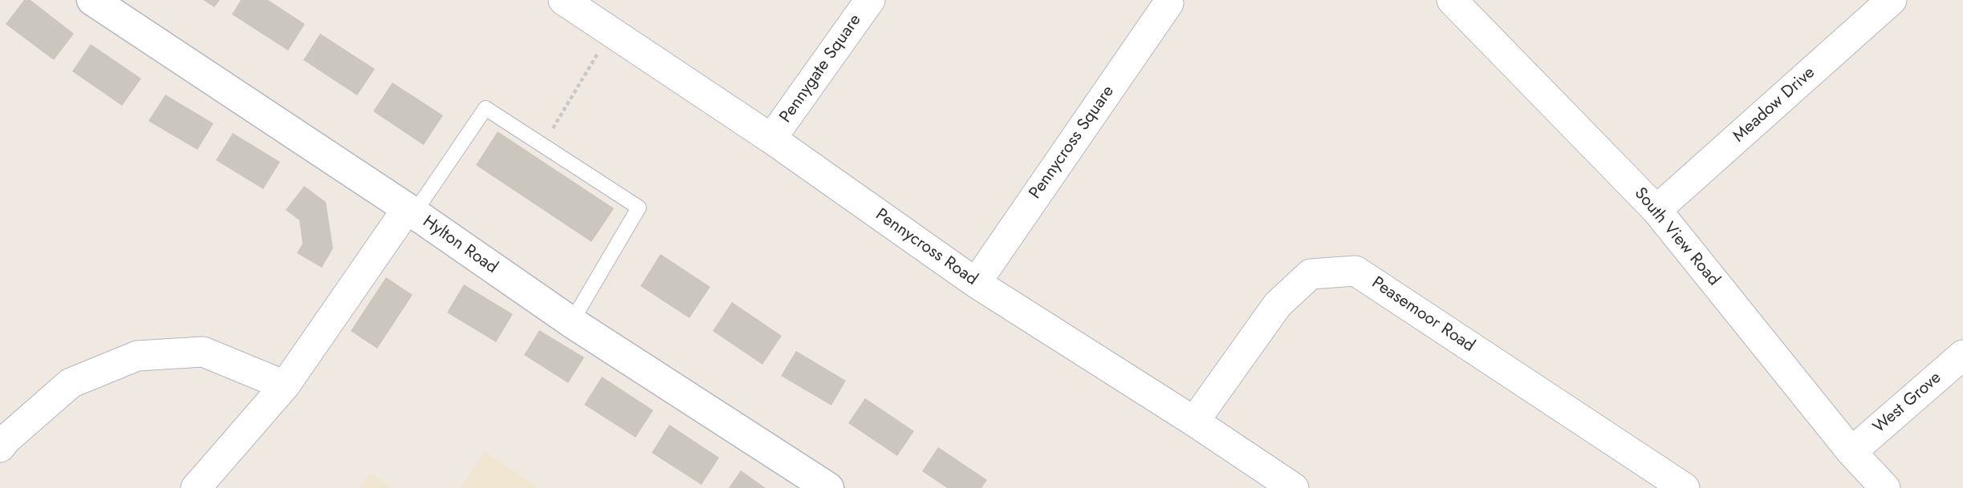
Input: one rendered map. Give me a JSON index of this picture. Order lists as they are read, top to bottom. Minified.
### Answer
{"streets":{"street":["Pennygate Square","Meadow Drive","Pennycross Square","South View Road","Hylton Road","Pennycross Road","Peasemoor Road","West Grove"]},"crossings":[["Pennygate Square","Pennycross Road"],["Meadow Drive","South View Road"],["Pennycross Square","Pennycross Road"],["South View Road","West Grove"],["Pennycross Road","Peasemoor Road"]]}
